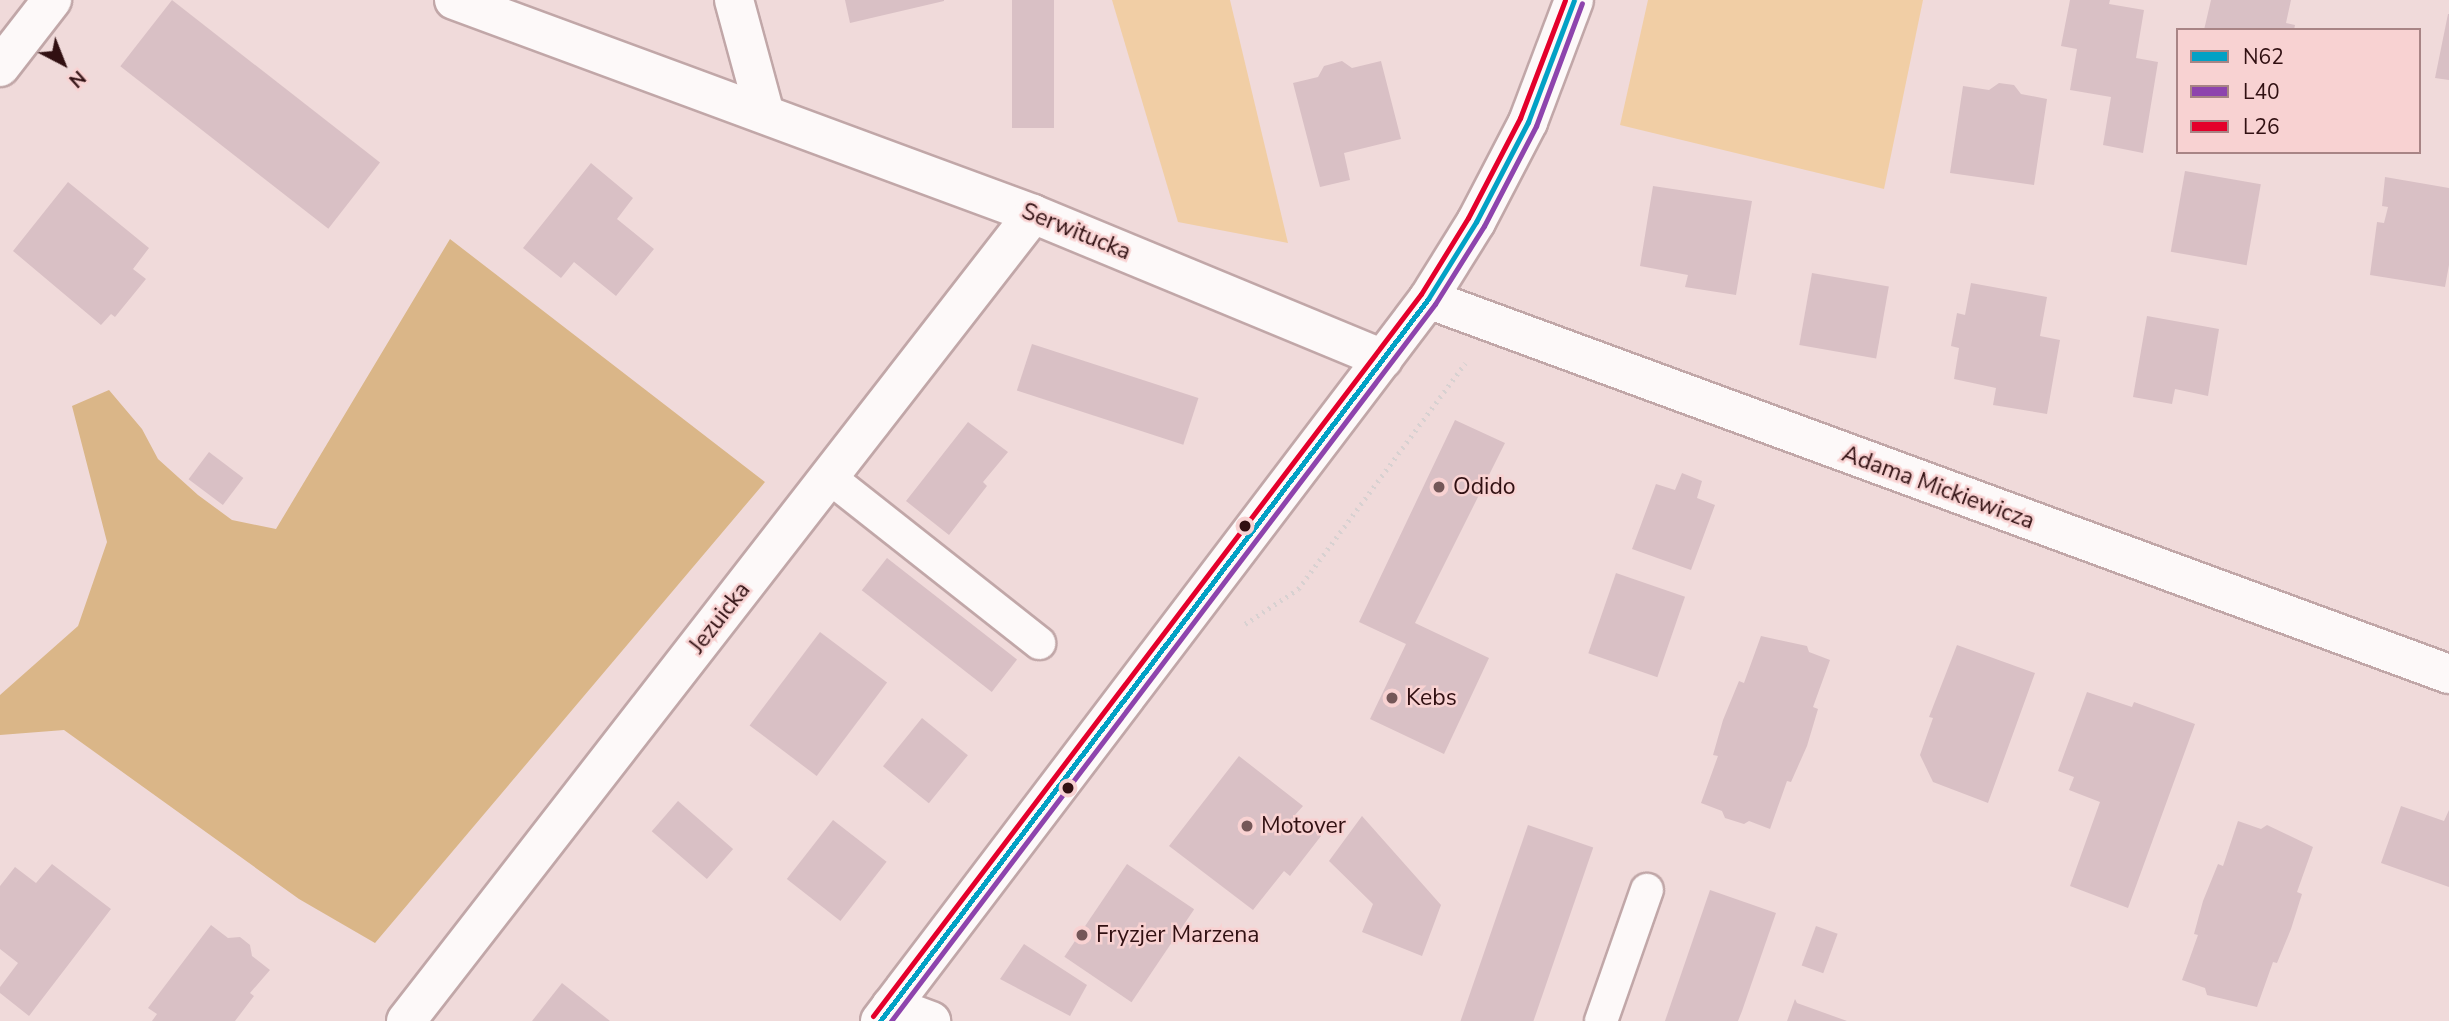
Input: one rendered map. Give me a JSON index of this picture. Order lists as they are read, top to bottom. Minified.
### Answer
{"streets":{"street":["Serwitucka","Adama Mickiewicza","Jezuicka"]},"crossings":[["Serwitucka","Jezuicka"]],"places":["Odido","Kebs","Motover","Fryzjer Marzena"],"lines":["transit line N62","transit line L26","transit line L40"],"legend":["N62","L40","L26"],"north":"bottom right"}
